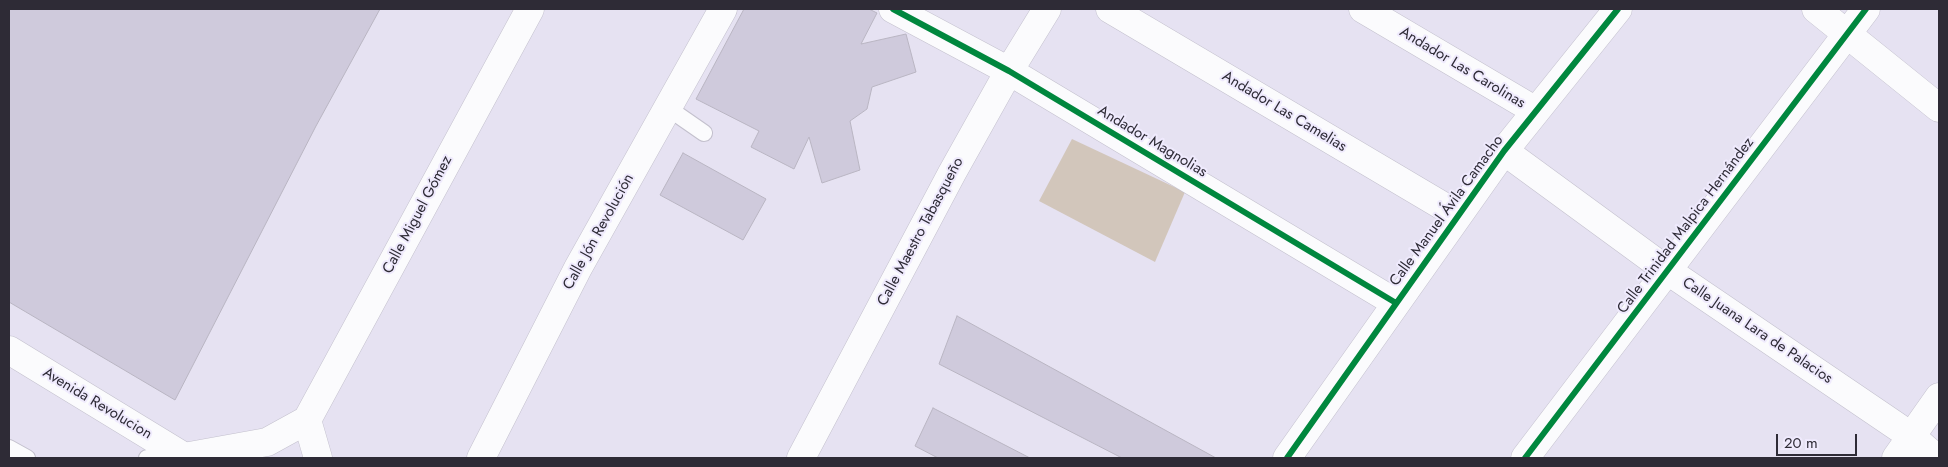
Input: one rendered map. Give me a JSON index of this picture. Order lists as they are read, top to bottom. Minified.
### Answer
{"streets":{"street":["Andador Las Carolinas","Andador Las Camelias","Andador Magnolias","Calle Manuel Ávila Camacho","Calle Miguel Gómez","Calle Trinidad Malpica Hernández","Calle Jón Revolución","Calle Maestro Tabasqueño","Calle Juana Lara de Palacios","Avenida Revolucion"]},"crossings":[["Andador Las Carolinas","Calle Manuel Ávila Camacho"],["Andador Las Camelias","Calle Manuel Ávila Camacho"],["Andador Magnolias","Calle Manuel Ávila Camacho"],["Andador Magnolias","Calle Maestro Tabasqueño"],["Calle Manuel Ávila Camacho","Calle Juana Lara de Palacios"],["Calle Trinidad Malpica Hernández","Calle Juana Lara de Palacios"]],"scale_bar":"20 m"}
